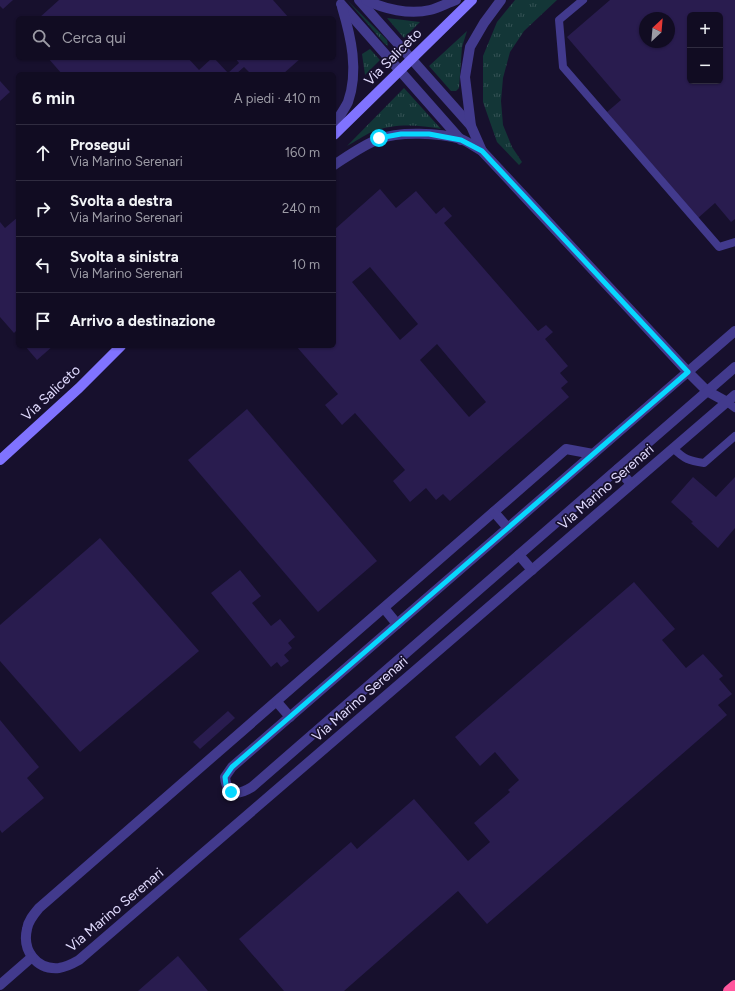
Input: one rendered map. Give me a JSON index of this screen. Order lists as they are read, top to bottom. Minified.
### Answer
{"streets":{"main road":["Via Saliceto"],"street":["Via Marino Serenari"]},"north":"top right","page":{"map_buttons":["+","−"],"search":"Cerca qui","heading":["6 min","A piedi · 410 m"],"list":[["Prosegui","Via Marino Serenari","160 m"],["Svolta a destra","Via Marino Serenari","240 m"],["Svolta a sinistra","Via Marino Serenari","10 m"],"Arrivo a destinazione"]}}
